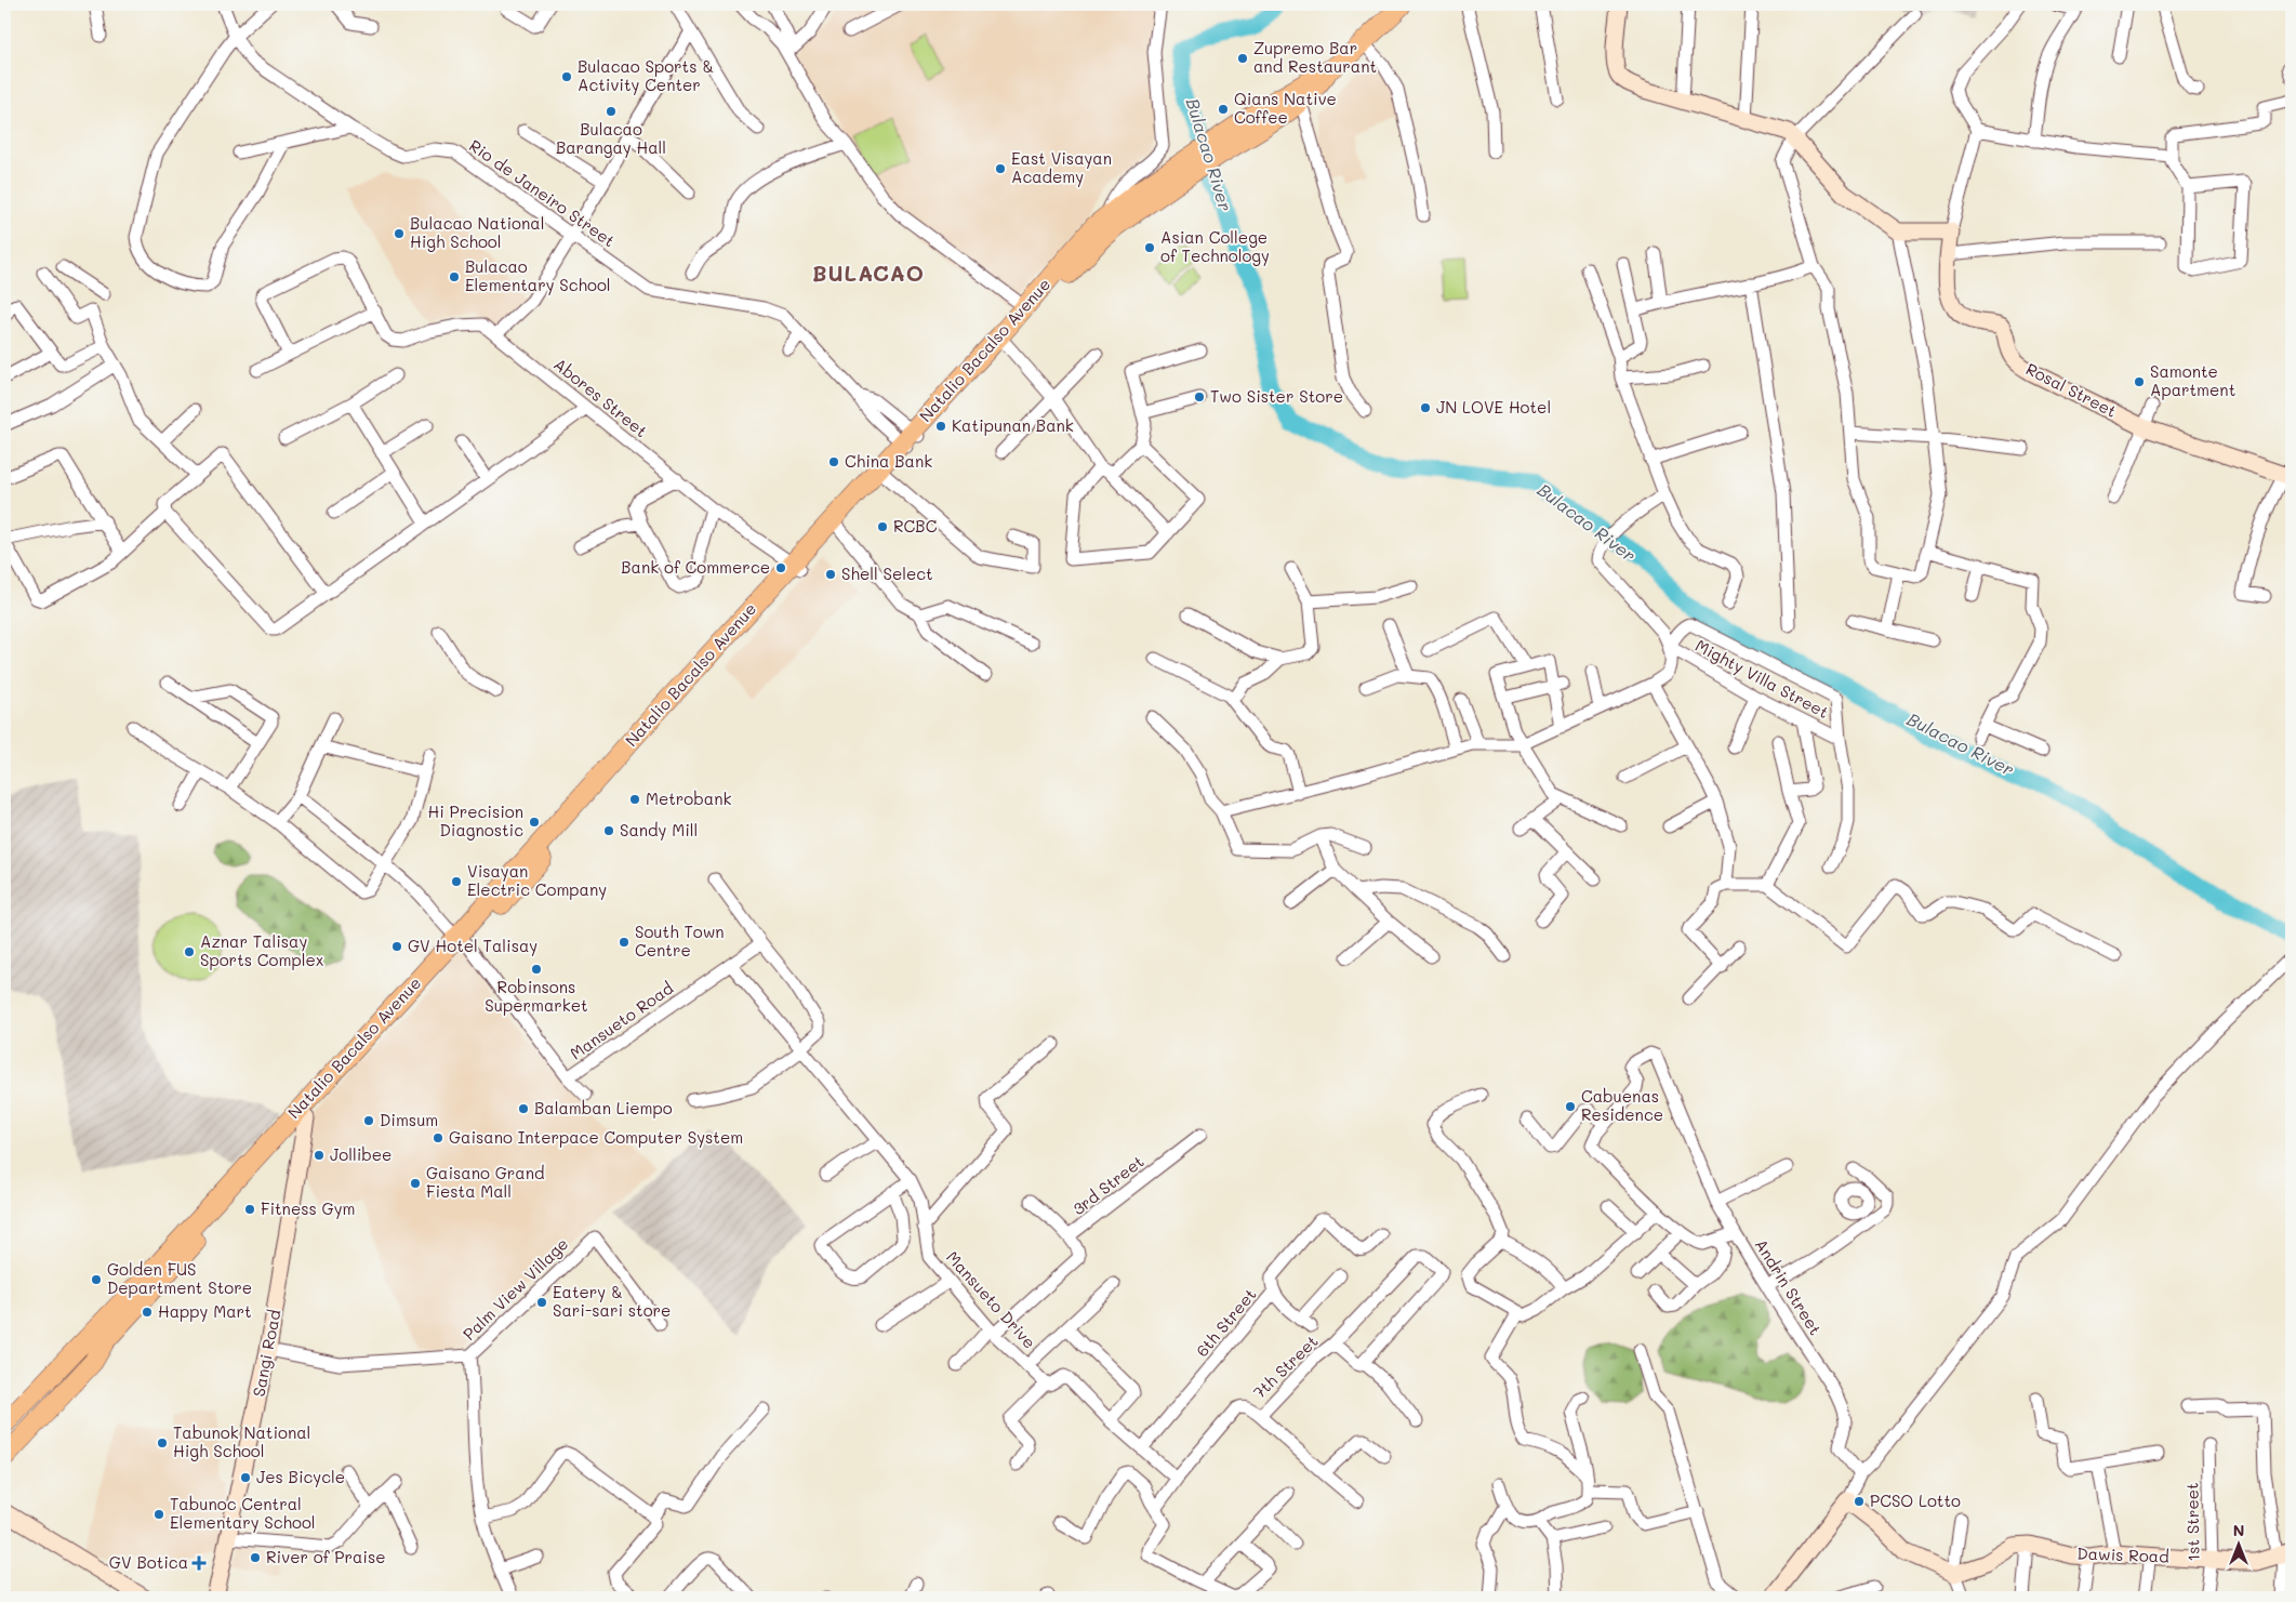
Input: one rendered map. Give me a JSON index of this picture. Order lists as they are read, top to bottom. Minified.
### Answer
{"streets":{"main road":["Natalio Bacalso Avenue"],"street":["Rio de Janeiro Street","Rosal Street","Abores Street","Mighty Villa Street","Mansueto Road","3rd Street","Andrin Street","Palm View Village","Mansueto Drive","6th Street","Sangi Road","7th Street","1st Street","Dawis Road"]},"crossings":[["Rio de Janeiro Street","Natalio Bacalso Avenue"],["Natalio Bacalso Avenue","Abores Street"],["Natalio Bacalso Avenue","Mansueto Road"],["Natalio Bacalso Avenue","Sangi Road"],["Mansueto Road","Mansueto Drive"],["3rd Street","Mansueto Drive"],["Palm View Village","Sangi Road"],["1st Street","Dawis Road"]],"districts":["BULACAO"],"water":["Bulacao River"],"places":{"other":["Zupremo Bar and Restaurant","Bulacao Sports & Activity Center","Qians Native Coffee","Bulacao Barangay Hall","East Visayan Academy","Bulacao National High School","Asian College of Technology","Bulacao Elementary School","Samonte Apartment","Two Sister Store","JN LOVE Hotel","Katipunan Bank","China Bank","RCBC","Bank of Commerce","Shell Select","Metrobank","Hi Precision Diagnostic","Sandy Mill","Visayan Electric Company","South Town Centre","GV Hotel Talisay","Aznar Talisay Sports Complex","Robinsons Supermarket","Cabuenas Residence","Balamban Liempo","Dimsum","Gaisano Interpace Computer System","Jollibee","Gaisano Grand Fiesta Mall","Fitness Gym","Golden FUS Department Store","Eatery & Sari-sari store","Happy Mart","Tabunok National High School","Jes Bicycle","PCSO Lotto","Tabunoc Central Elementary School","River of Praise"],"health":["GV Botica"]},"north":"top"}
